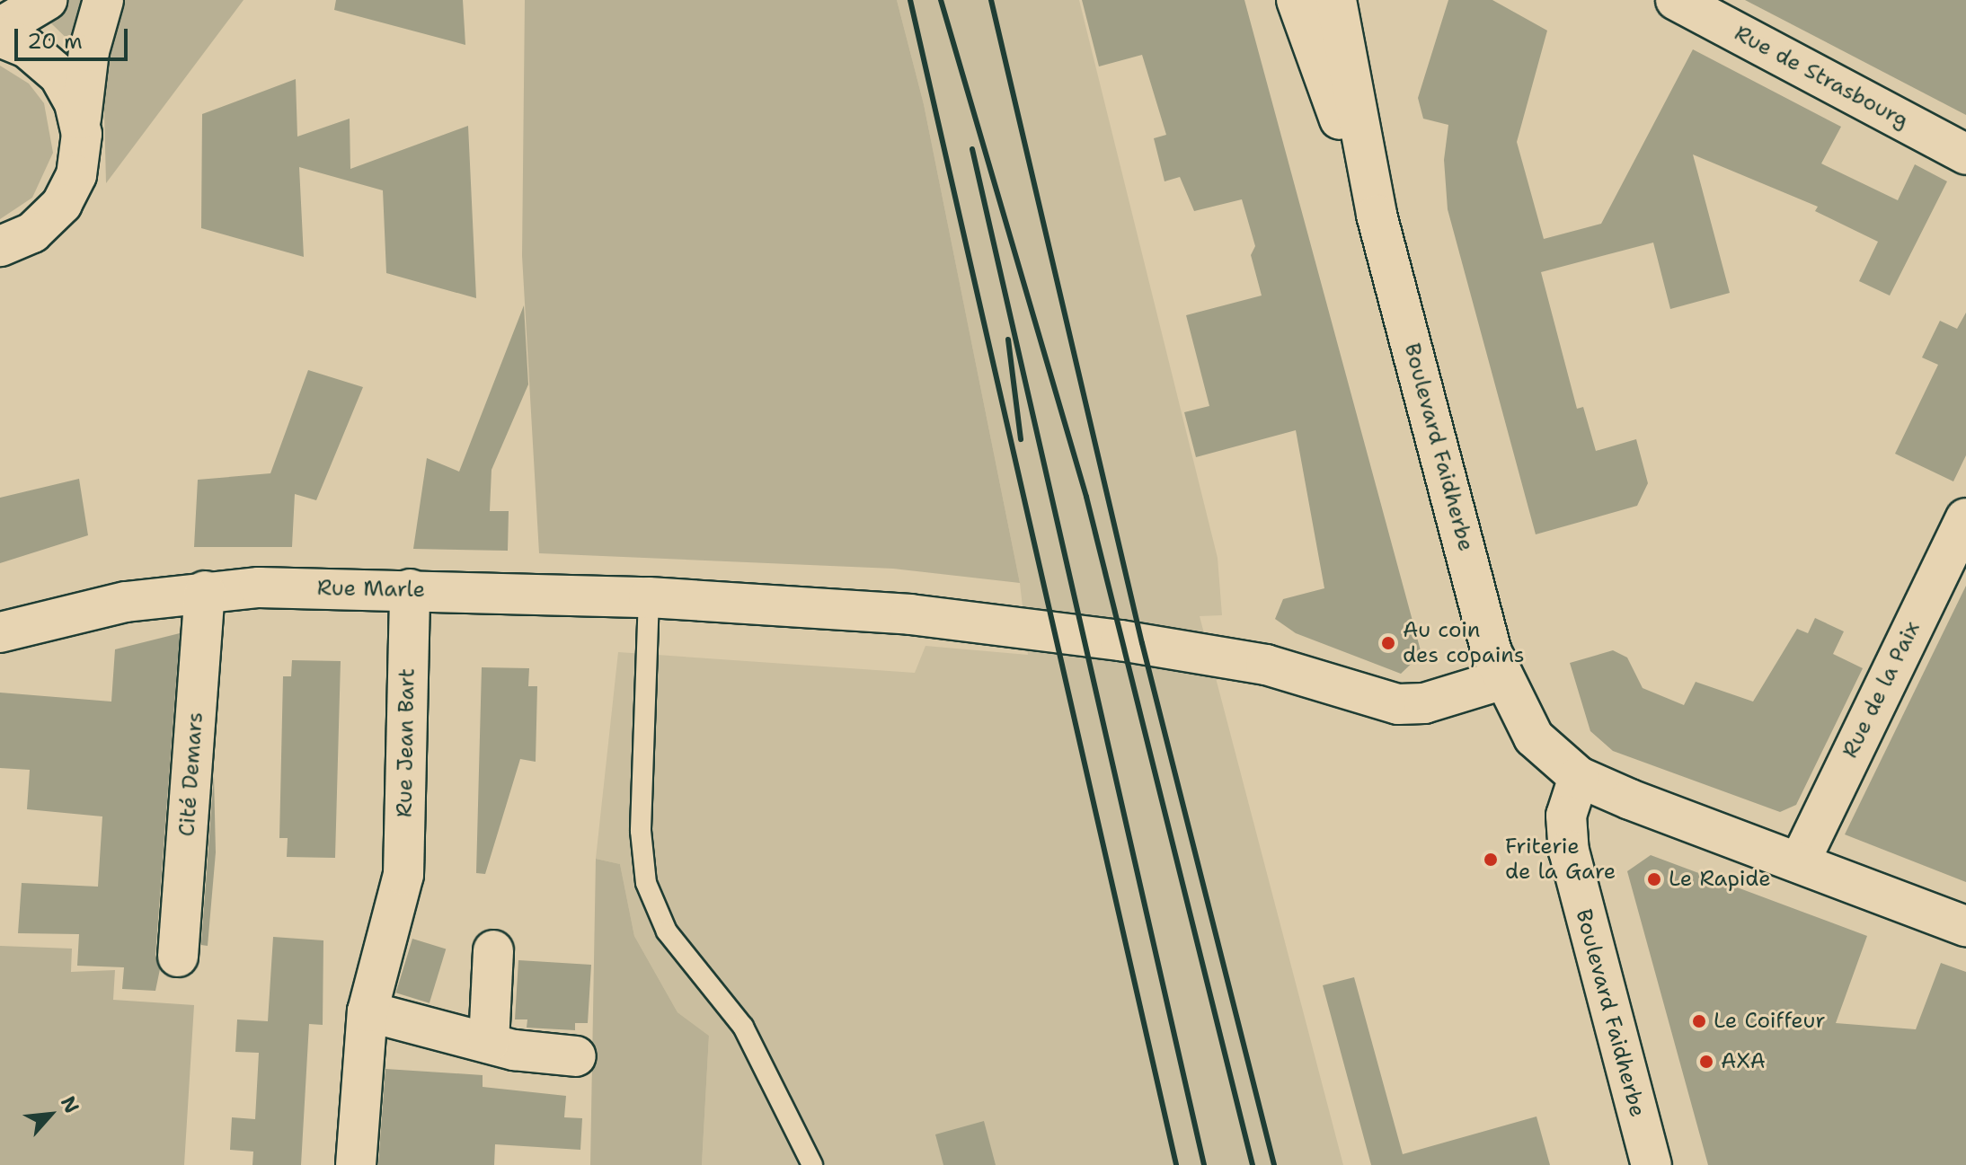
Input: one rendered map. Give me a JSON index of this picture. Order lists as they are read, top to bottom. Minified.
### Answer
{"streets":{"street":["Rue de Strasbourg","Boulevard Faidherbe","Rue Marle","Rue de la Paix","Rue Jean Bart","Cité Demars"]},"crossings":[["Boulevard Faidherbe","Rue Marle"],["Rue Marle","Rue Jean Bart"],["Rue Marle","Cité Demars"]],"places":["Au coin des copains","Friterie de la Gare","Le Rapide","Le Coiffeur","AXA"],"scale_bar":"20 m","north":"top right"}
